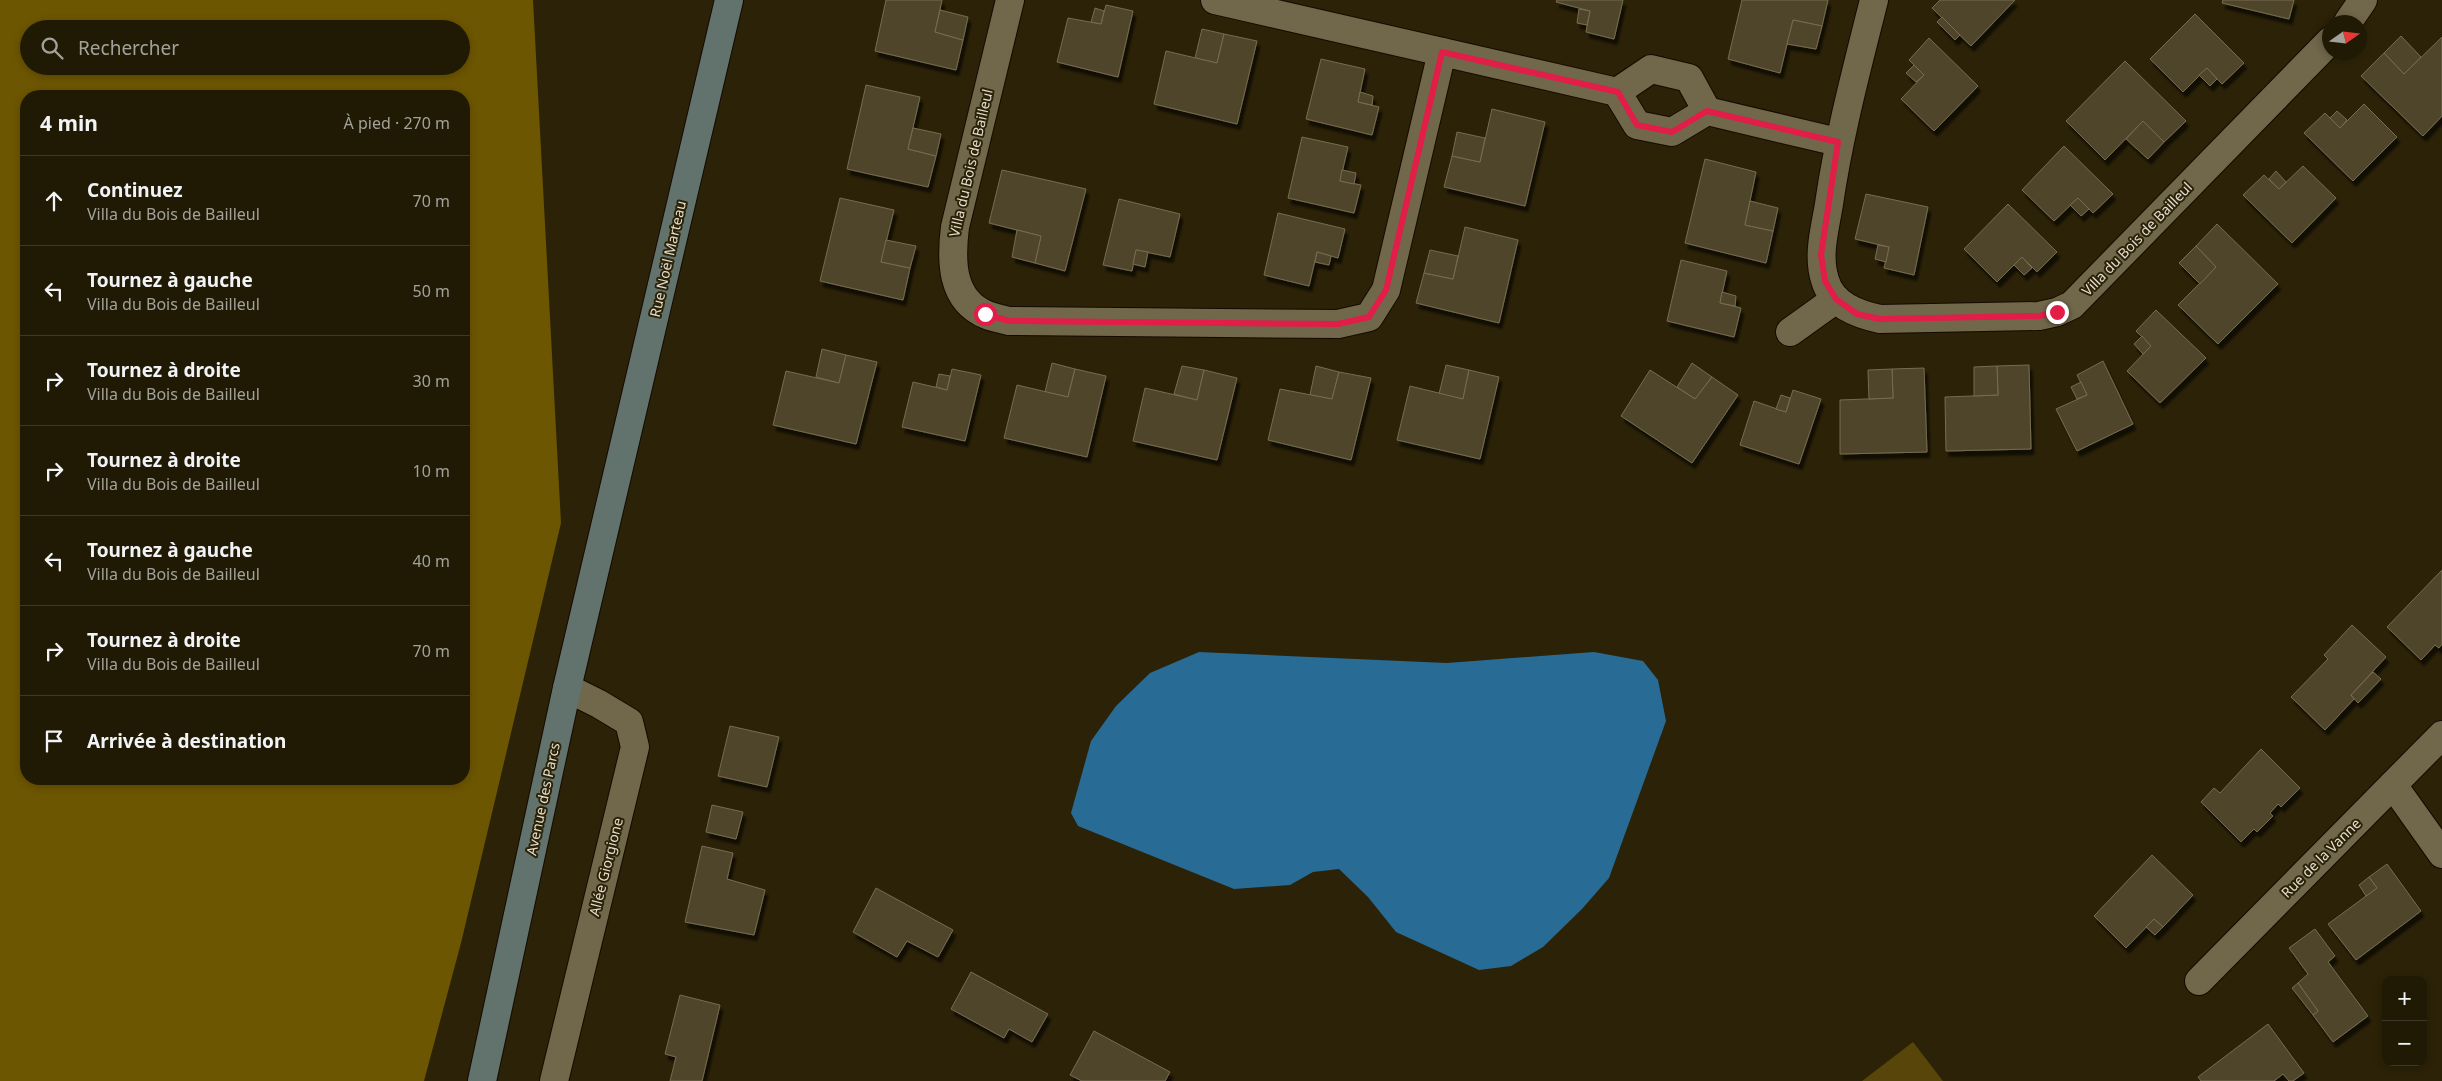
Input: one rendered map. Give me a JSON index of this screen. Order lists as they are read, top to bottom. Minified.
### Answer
{"streets":{"street":["Villa du Bois de Bailleul","Rue Noël Marteau","Avenue des Parcs","Rue de la Vanne","Allée Giorgione"]},"crossings":[["Rue Noël Marteau","Avenue des Parcs"],["Avenue des Parcs","Allée Giorgione"]],"north":"right","page":{"search":"Rechercher","heading":["4 min","À pied · 270 m"],"list":[["Continuez","Villa du Bois de Bailleul","70 m"],["Tournez à gauche","Villa du Bois de Bailleul","50 m"],["Tournez à droite","Villa du Bois de Bailleul","30 m"],["Tournez à droite","Villa du Bois de Bailleul","10 m"],["Tournez à gauche","Villa du Bois de Bailleul","40 m"],["Tournez à droite","Villa du Bois de Bailleul","70 m"],"Arrivée à destination"],"map_buttons":["+","−"]}}
